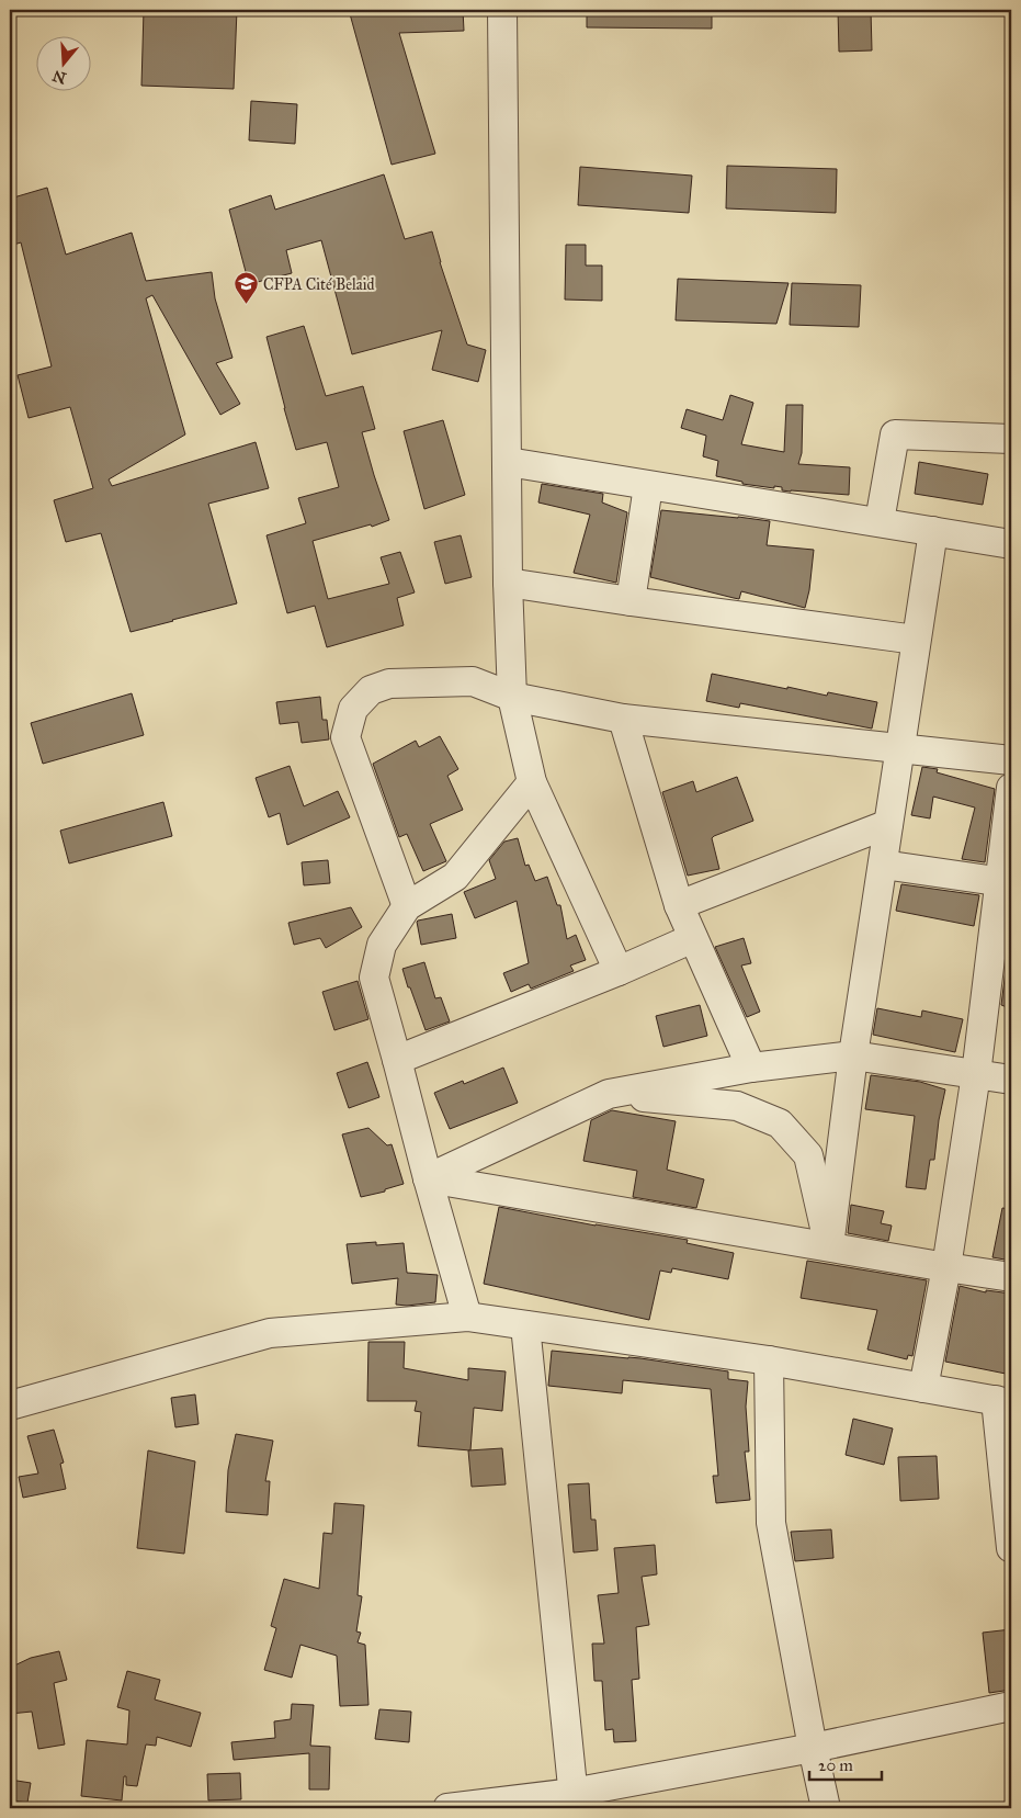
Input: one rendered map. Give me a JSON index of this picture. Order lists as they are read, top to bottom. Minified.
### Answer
{"places":{"school or university":["CFPA Cité Belaid"]},"scale_bar":"20 m","north":"bottom"}
